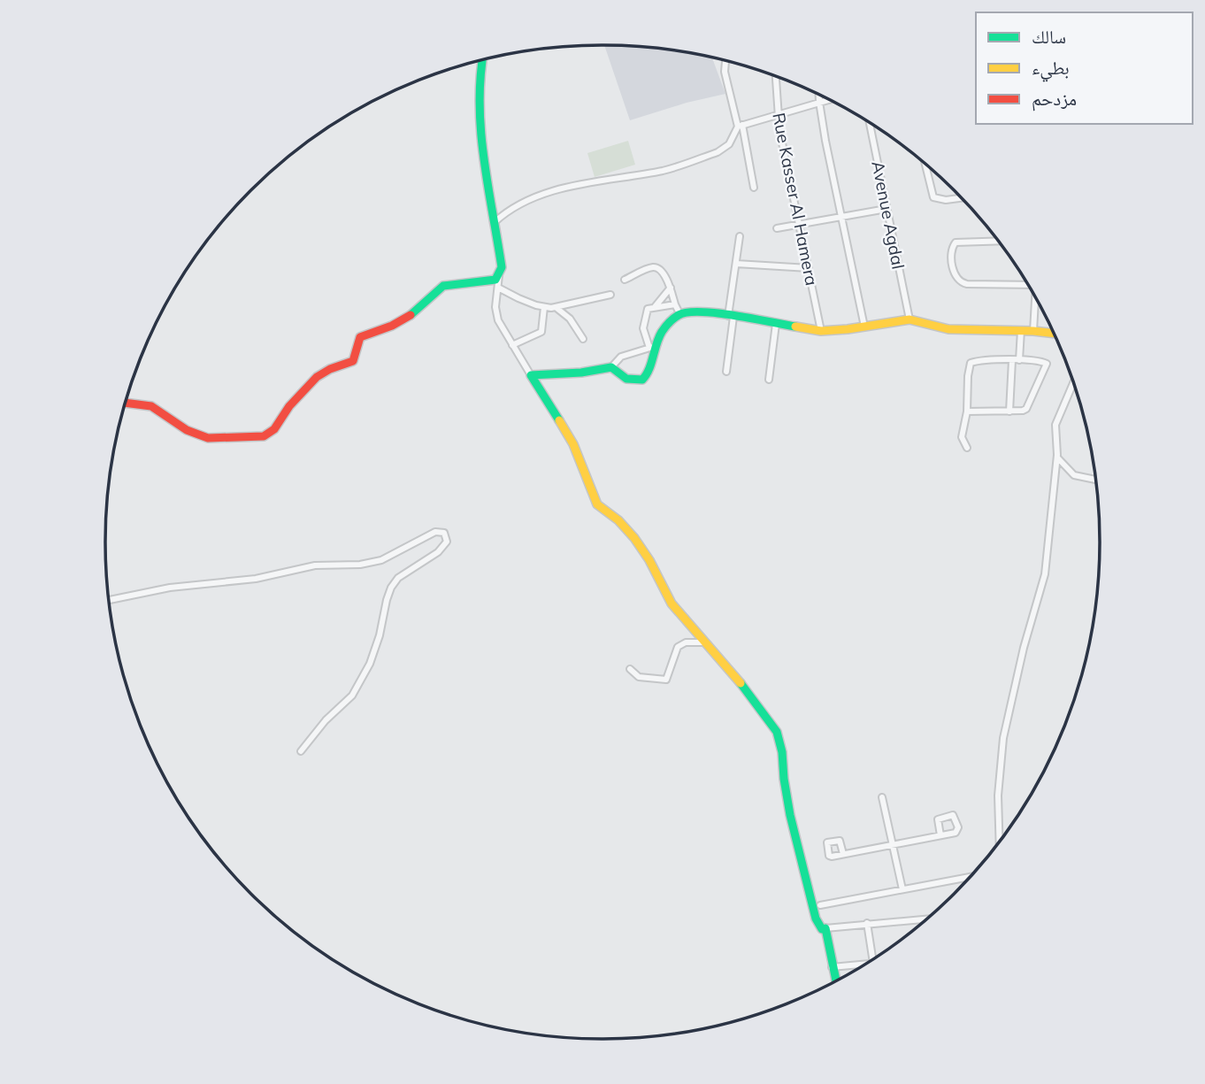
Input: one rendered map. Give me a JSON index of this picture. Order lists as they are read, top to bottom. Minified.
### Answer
{"streets":{"street":["Rue Kasser Al Hamera","Avenue Agdal"]},"legend":["سالك","بطيء","مزدحم"]}
